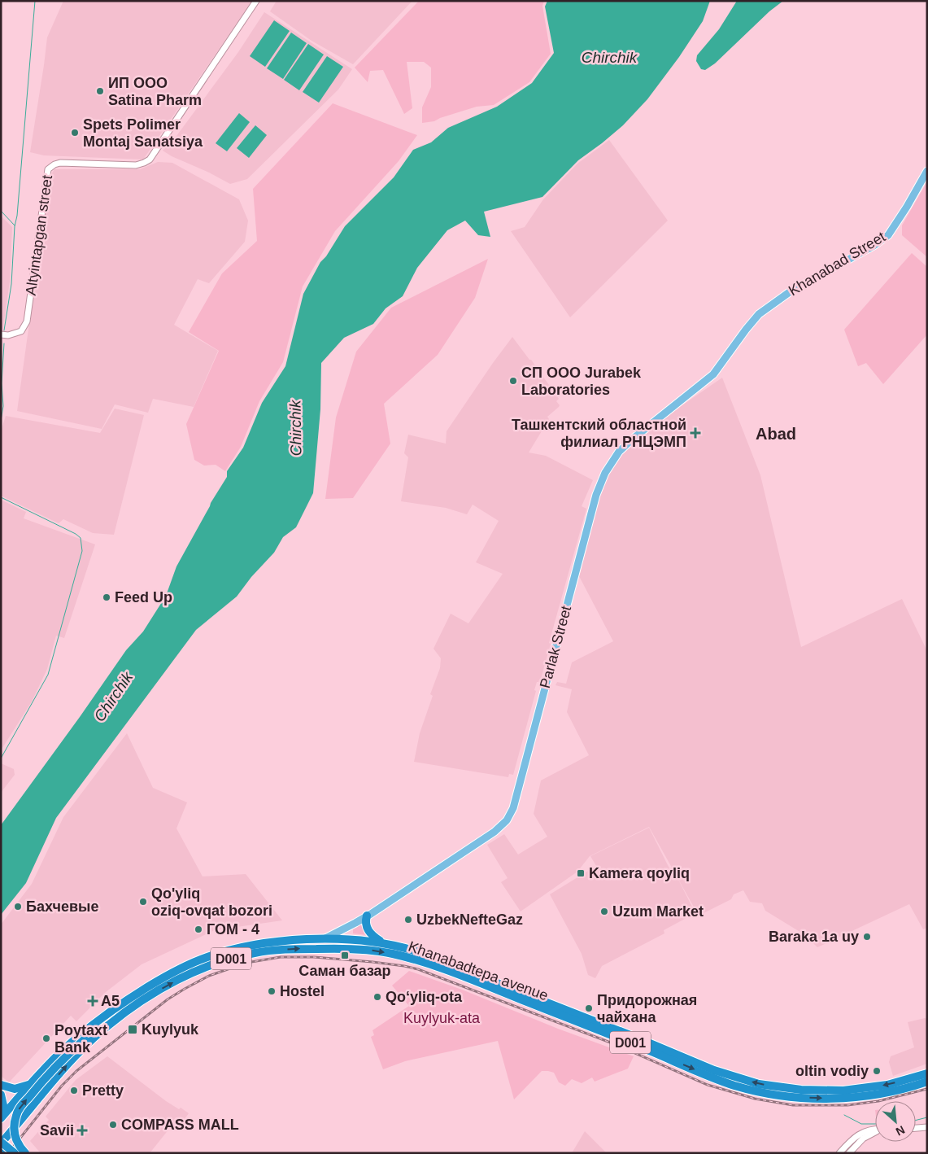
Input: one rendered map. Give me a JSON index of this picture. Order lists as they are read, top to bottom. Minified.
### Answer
{"streets":{"highway":["D001","Khanabadtepa avenue"],"main road":["Khanabad Street","Parlak Street"],"street":["Altyintapgan street"]},"crossings":[["Khanabad Street","Parlak Street"],["Parlak Street","Khanabadtepa avenue"]],"districts":["Abad"],"water":["Chirchik"],"parks":["Kuylyuk-ata"],"places":{"other":["ИП ООО Satina Pharm","Spets Polimer Montaj Sanatsiya","СП ООО Jurabek Laboratories","Feed Up","Qo'yliq oziq-ovqat bozori","Бахчевые","Uzum Market","UzbekNefteGaz","ГОМ - 4","Baraka 1a uy","Hostel","Qo‘yliq-ota","Придорожная чайхана","Poytaxt Bank","oltin vodiy","Pretty","COMPASS MALL"],"health":["Ташкентский областной филиал РНЦЭМП","A5","Savii"],"transit":["Kamera qoyliq","Саман базар","Kuylyuk"]},"north":"bottom right"}
